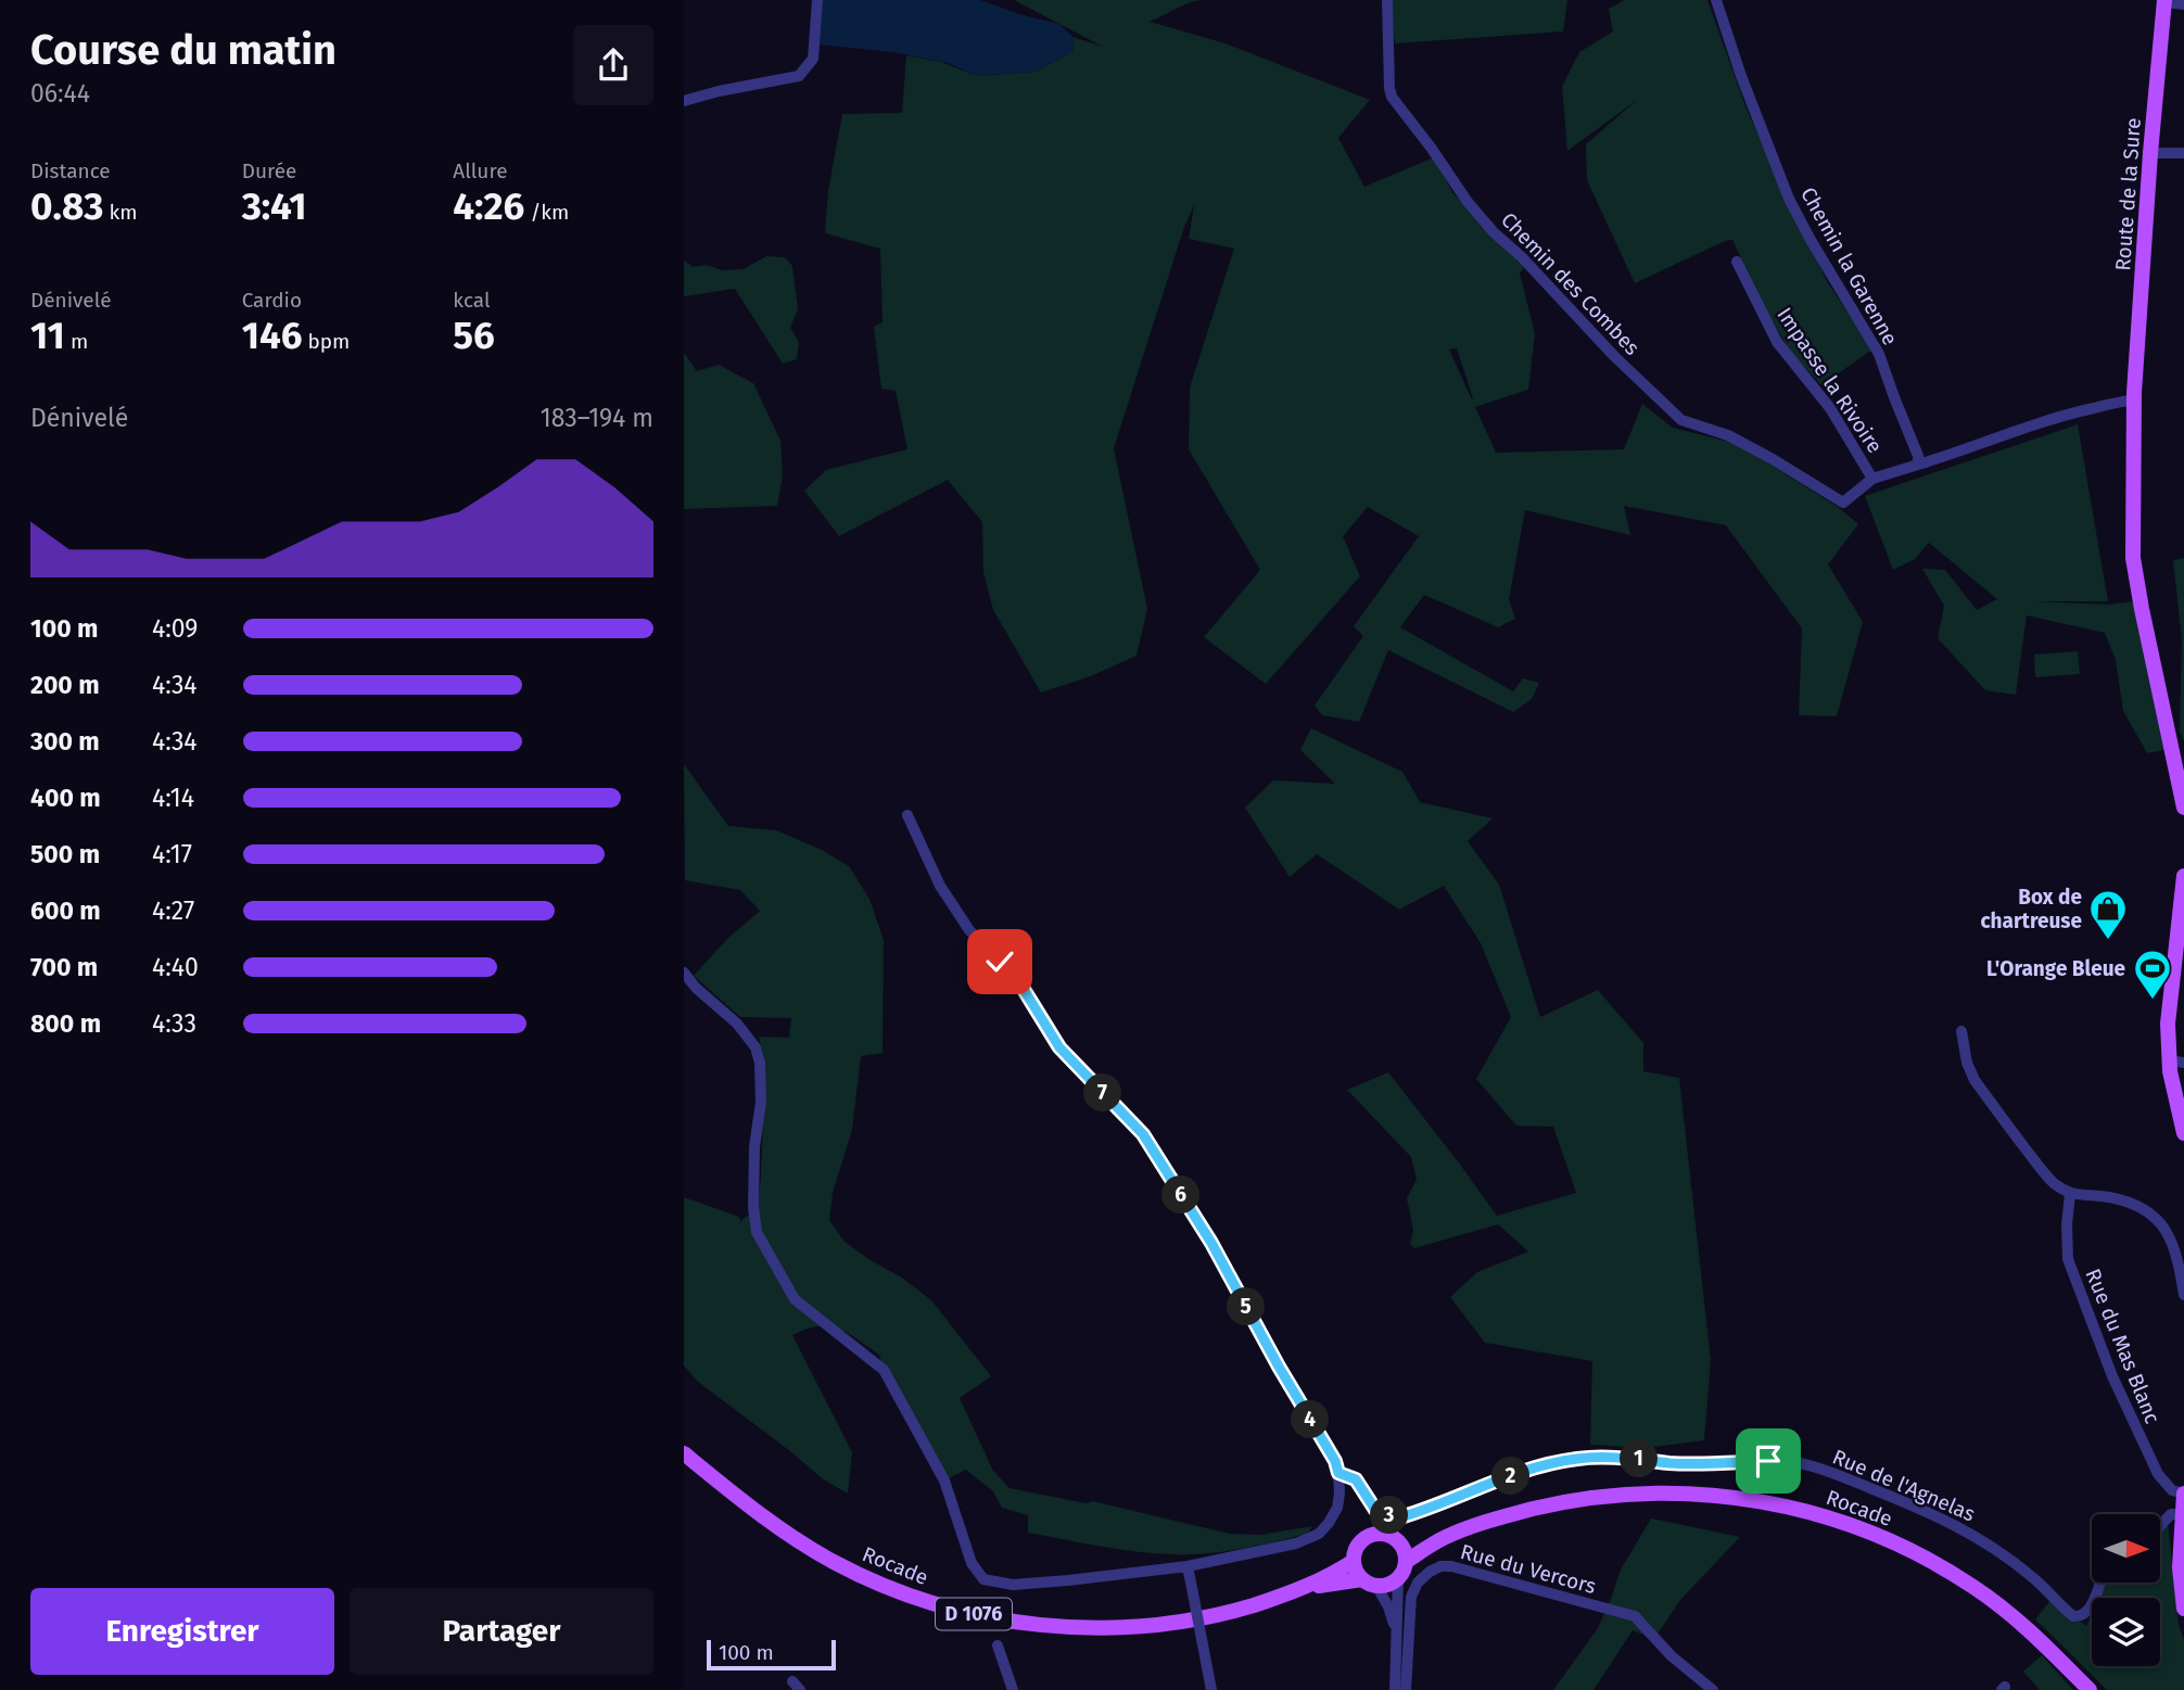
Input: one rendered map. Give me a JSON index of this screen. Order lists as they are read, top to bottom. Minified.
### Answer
{"streets":{"main road":["Route de la Sure","Rocade","D 1076"],"street":["Chemin la Garenne","Chemin des Combes","Impasse la Rivoire","Rue du Mas Blanc","Rue de l'Agnelas","Rue du Vercors"]},"crossings":[["Chemin des Combes","Impasse la Rivoire"]],"places":{"shop":["Box de chartreuse"],"sports":["L'Orange Bleue"]},"scale_bar":"100 m","north":"right","page":{"heading":["Course du matin","06:44"],"stats":[["Distance","0.83 km"],["Durée","3:41"],["Allure","4:26 /km"],["Dénivelé","11 m"],["Cardio","146 bpm"],["kcal","56"]],"chart":["Dénivelé","183–194 m"],"list":[{"name":"100 m","note":"4:09"},{"name":"200 m","note":"4:34"},{"name":"300 m","note":"4:34"},{"name":"400 m","note":"4:14"},{"name":"500 m","note":"4:17"},{"name":"600 m","note":"4:27"},{"name":"700 m","note":"4:40"},{"name":"800 m","note":"4:33"}],"pins":["7","6","5","4","1","2","3"],"buttons":["Enregistrer","Partager"],"scale":"100 m"}}
